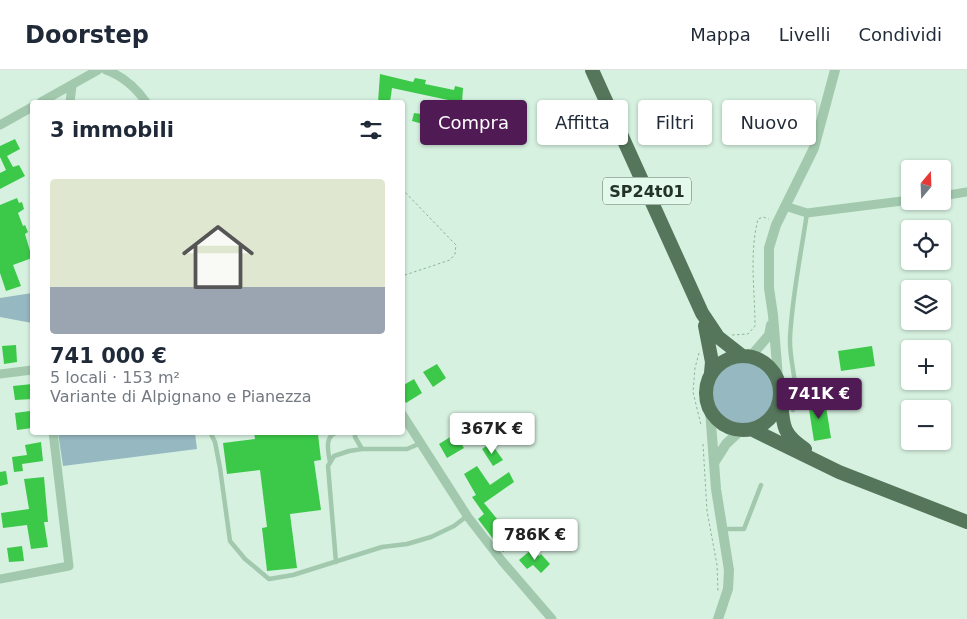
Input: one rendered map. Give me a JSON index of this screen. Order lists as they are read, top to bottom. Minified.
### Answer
{"streets":{"main road":["SP24t01"]},"north":"top","page":{"header":"Doorstep","nav":["Mappa","Livelli","Condividi"],"chip":["Compra","Affitta","Filtri","Nuovo"],"heading":"3 immobili","map_buttons":["+","−"],"list":[{"name":"741 000 €","note":"5 locali · 153 m² · Variante di Alpignano e Pianezza"}],"price":["741K €","367K €","786K €"]}}
